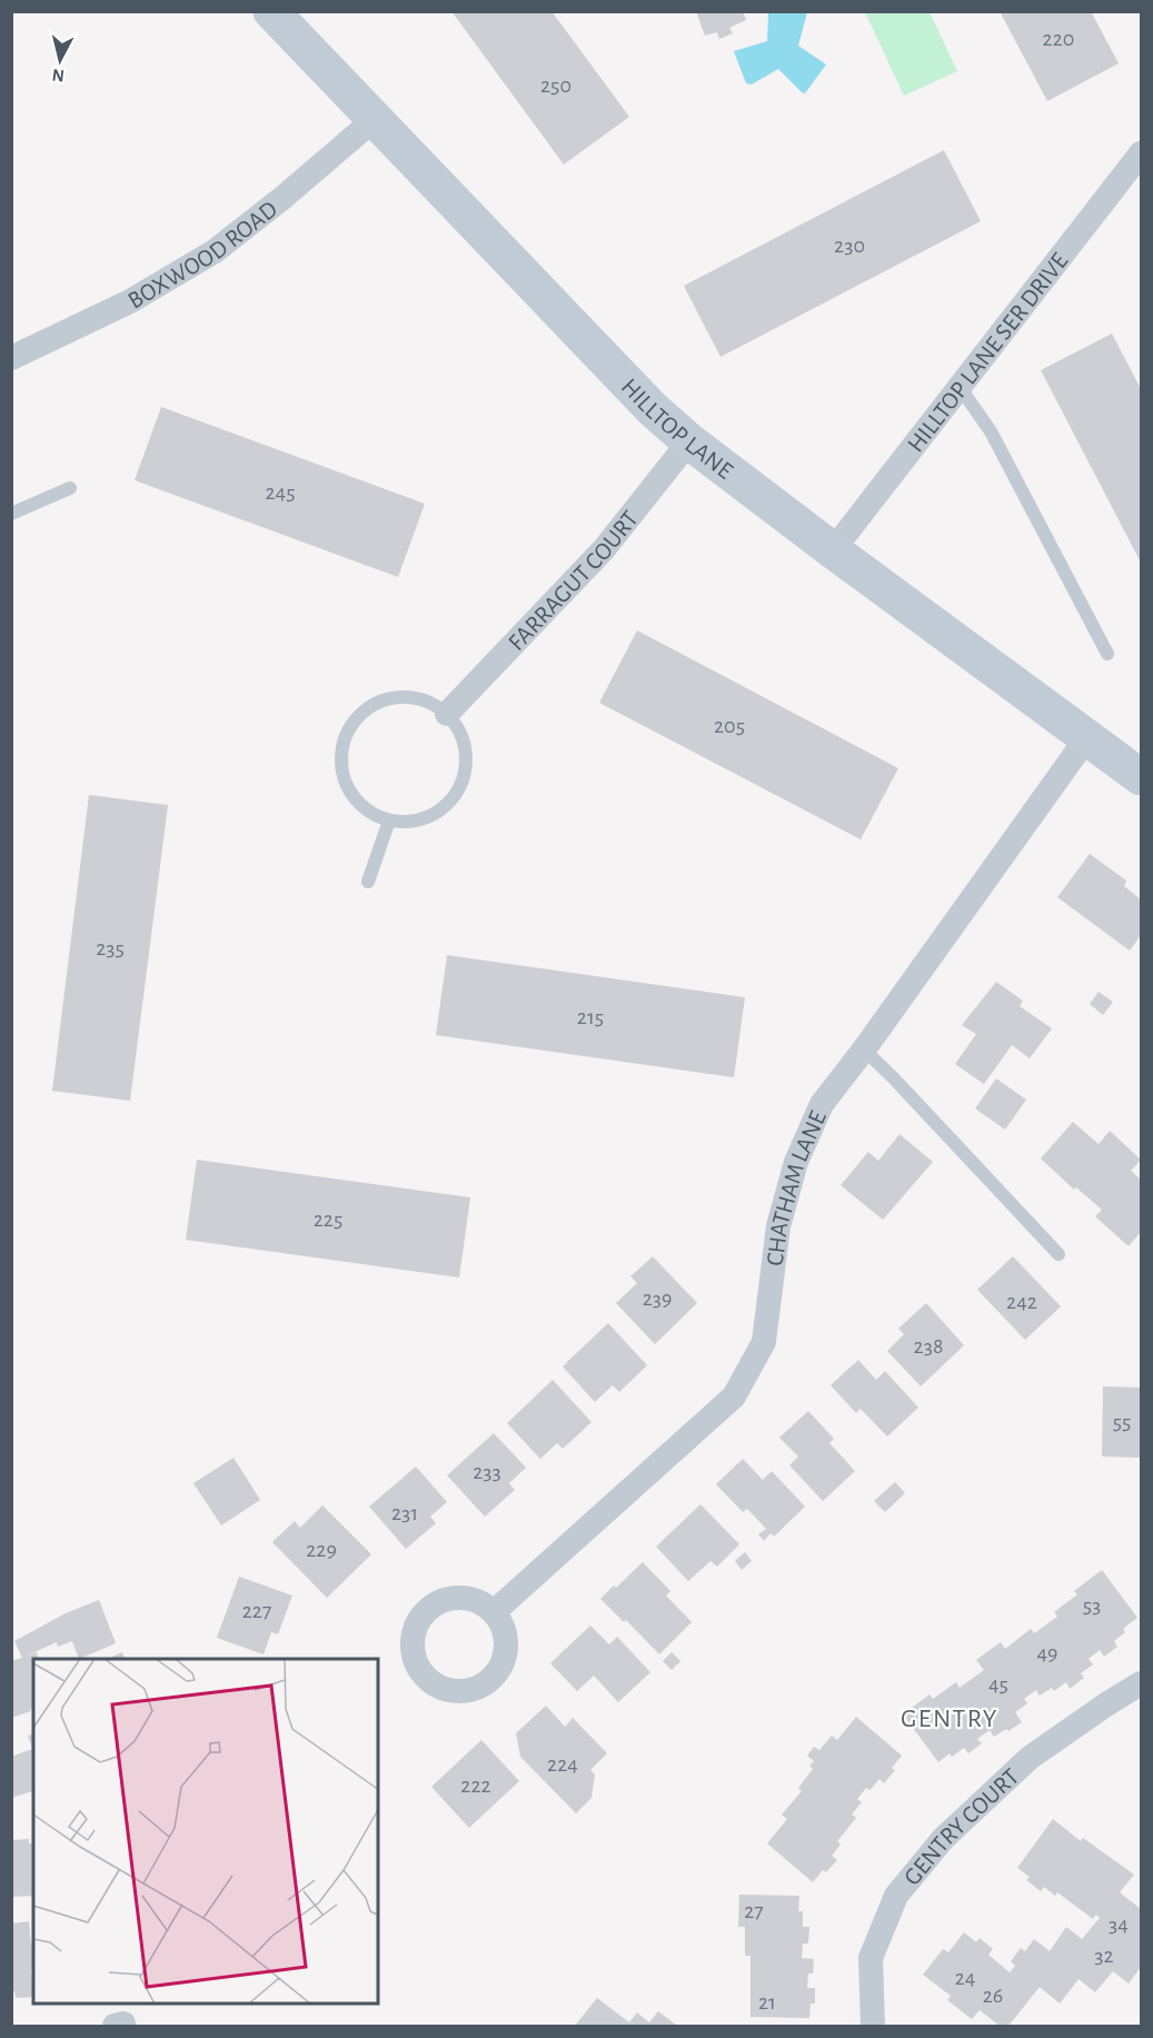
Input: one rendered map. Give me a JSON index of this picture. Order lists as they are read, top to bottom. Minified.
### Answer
{"streets":{"street":["BOXWOOD ROAD","HILLTOP LANE SER DRIVE","HILLTOP LANE","FARRAGUT COURT","CHATHAM LANE","GENTRY COURT"]},"crossings":[["BOXWOOD ROAD","HILLTOP LANE"],["HILLTOP LANE SER DRIVE","HILLTOP LANE"],["HILLTOP LANE","FARRAGUT COURT"],["HILLTOP LANE","CHATHAM LANE"]],"districts":["GENTRY"],"house_numbers":["220","250","230","245","205","235","215","225","239","242","238","55","233","231","229","53","227","49","45","224","222","27","34","32","24","26","21"],"north":"bottom"}
